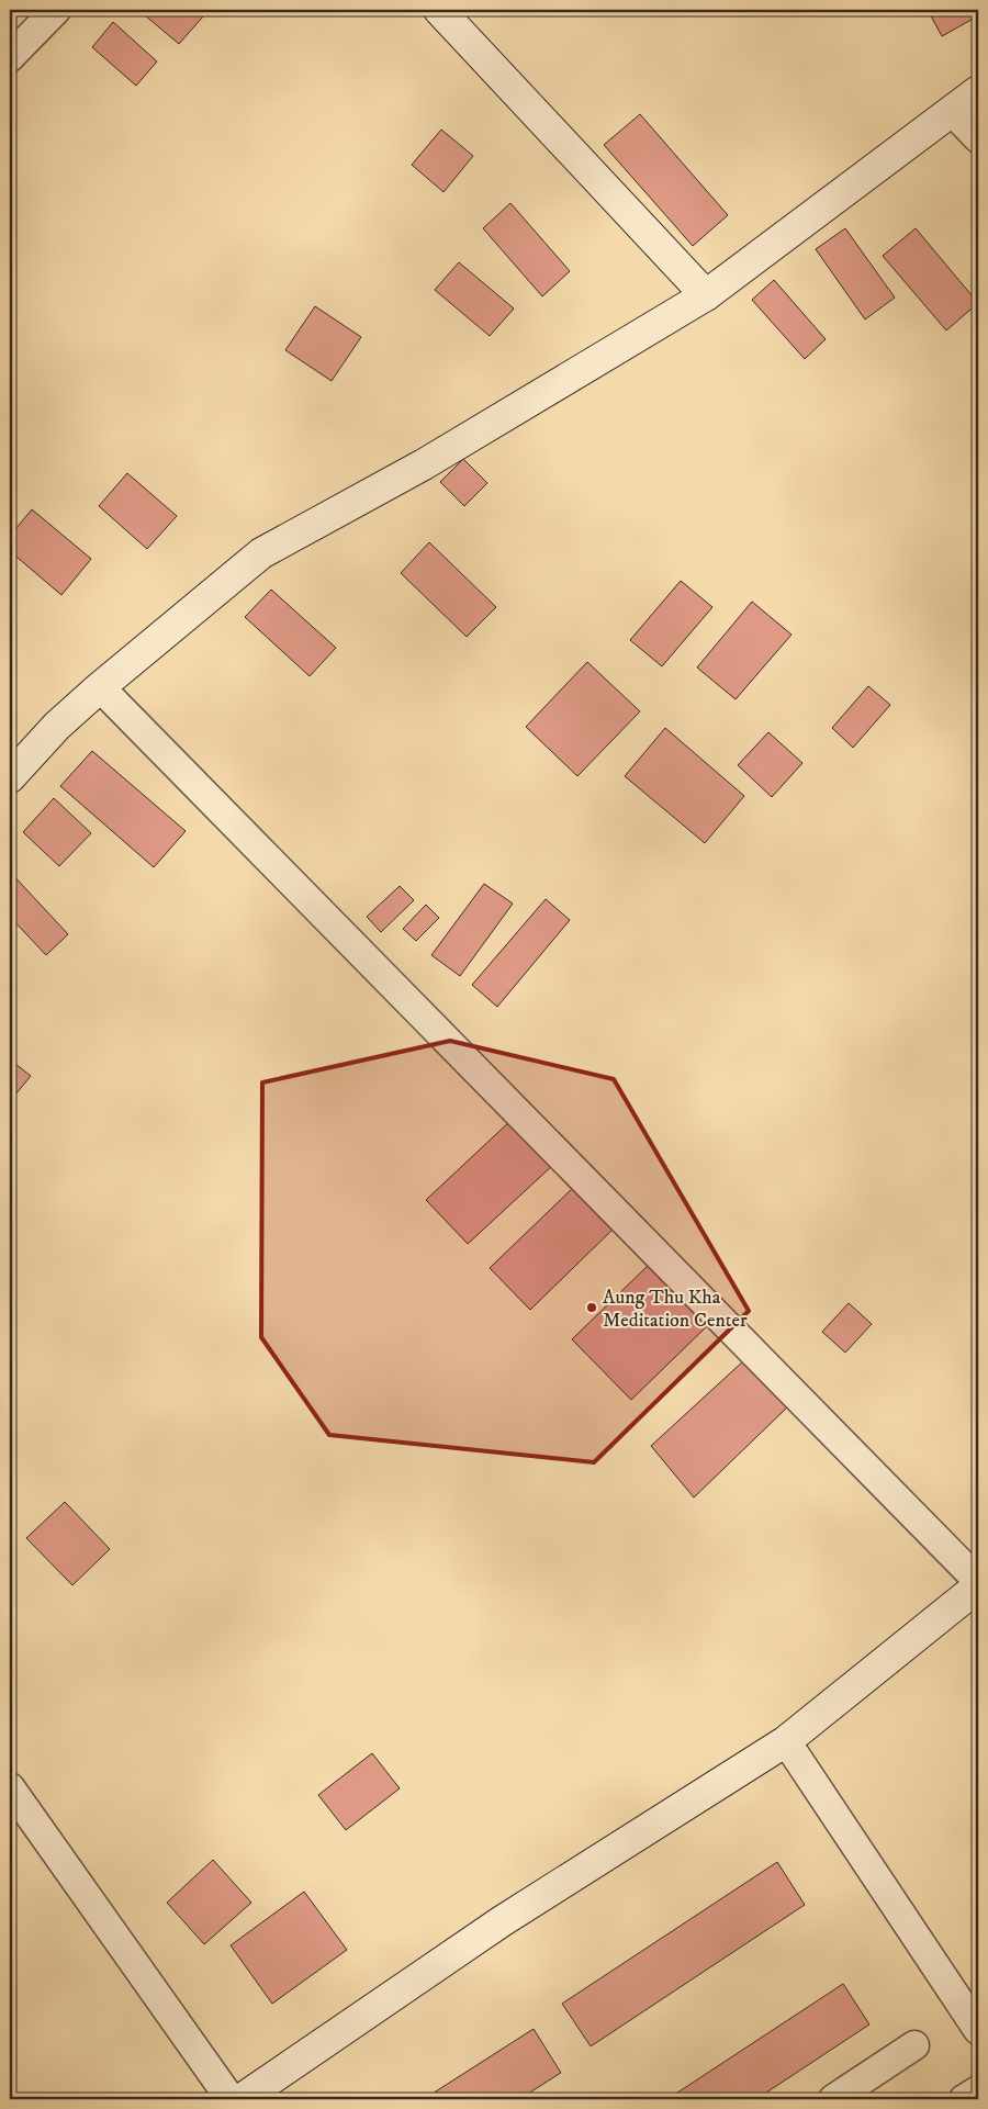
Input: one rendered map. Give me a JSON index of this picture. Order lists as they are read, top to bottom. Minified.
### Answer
{"places":["Aung Thu Kha Meditation Center"]}
